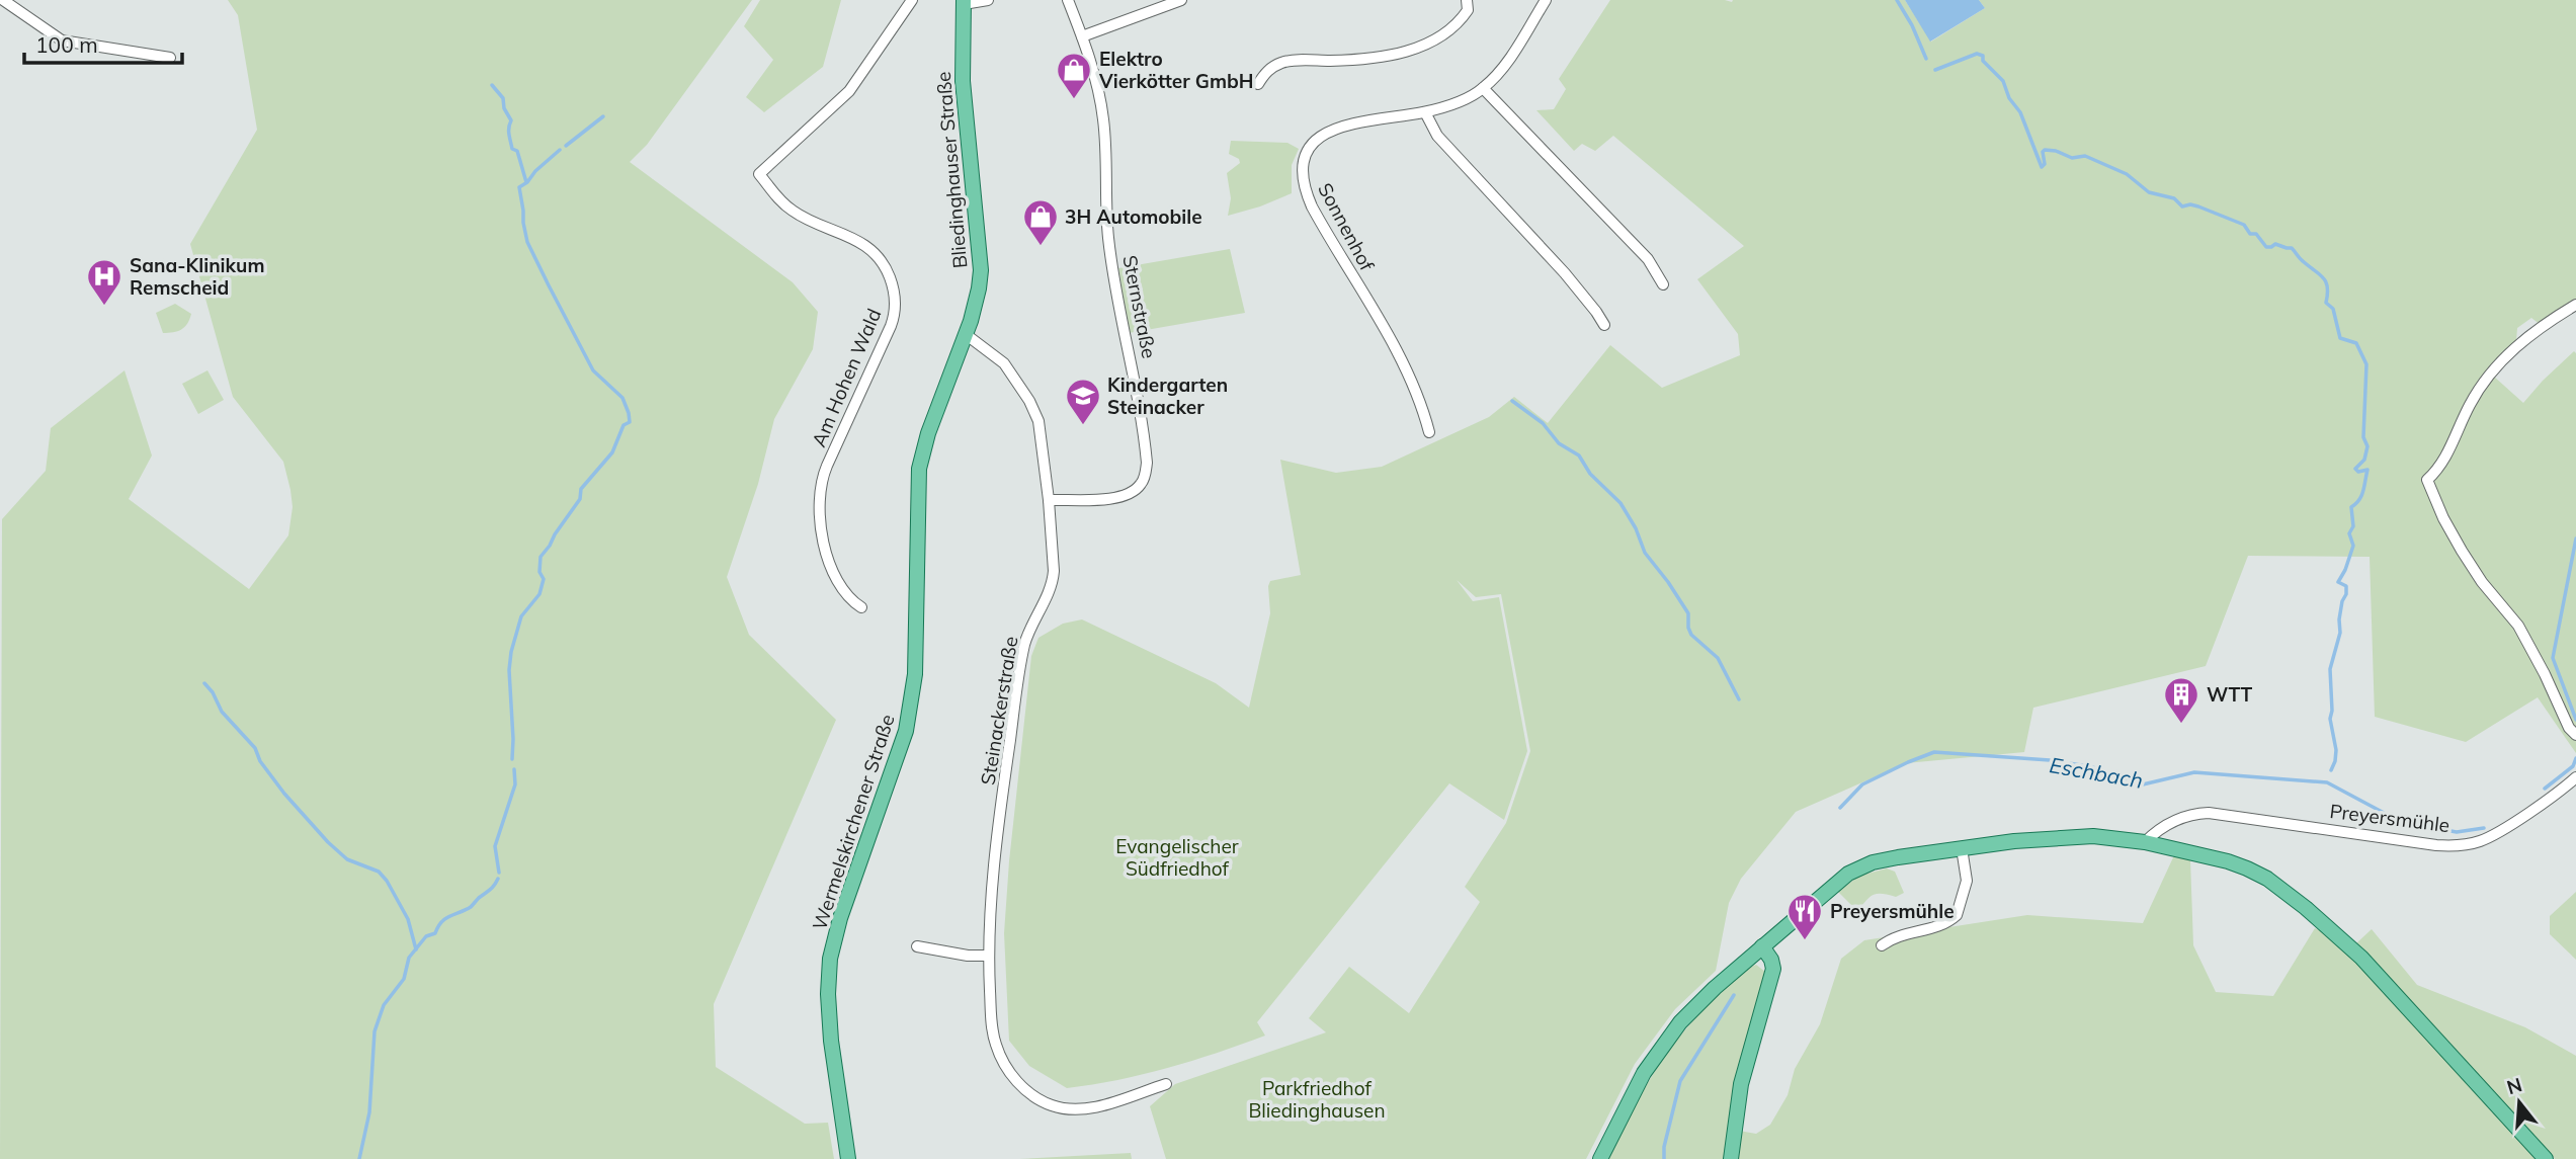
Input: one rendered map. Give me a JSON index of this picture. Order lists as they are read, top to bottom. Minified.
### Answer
{"streets":{"main road":["Bliedinghauser Straße","Wermelskirchener Straße"],"street":["Sonnenhof","Sternstraße","Am Hohen Wald","Steinackerstraße","Preyersmühle"]},"crossings":[["Bliedinghauser Straße","Steinackerstraße"],["Bliedinghauser Straße","Wermelskirchener Straße"],["Sternstraße","Steinackerstraße"],["Steinackerstraße","Wermelskirchener Straße"]],"water":["Eschbach"],"parks":["Evangelischer Südfriedhof","Parkfriedhof Bliedinghausen"],"places":{"shop":["Elektro Vierkötter GmbH","3H Automobile"],"hospital":["Sana-Klinikum Remscheid"],"school or university":["Kindergarten Steinacker"],"building":["WTT"],"restaurant":["Preyersmühle"]},"scale_bar":"100 m","north":"top"}
